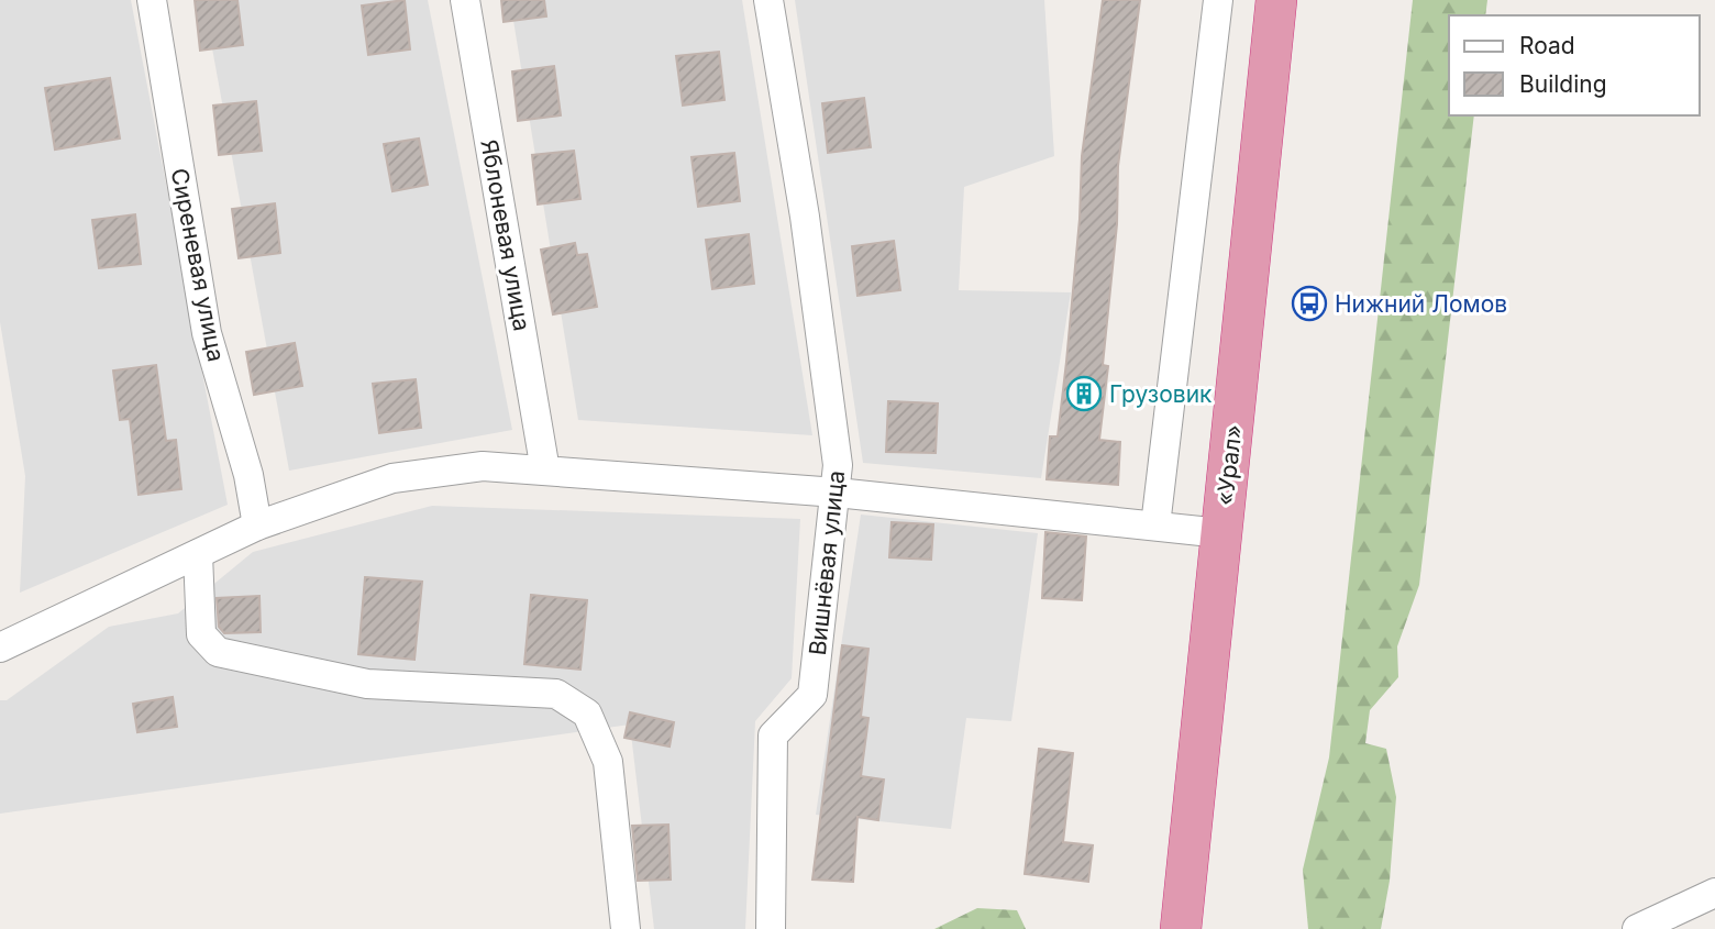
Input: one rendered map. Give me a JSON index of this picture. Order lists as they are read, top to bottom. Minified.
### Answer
{"streets":{"highway":["«Урал»"],"street":["Яблоневая улица","Сиреневая улица","Вишнёвая улица"]},"places":{"bus stop":["Нижний Ломов"],"building":["Грузовик"]},"legend":["Road","Building"]}
